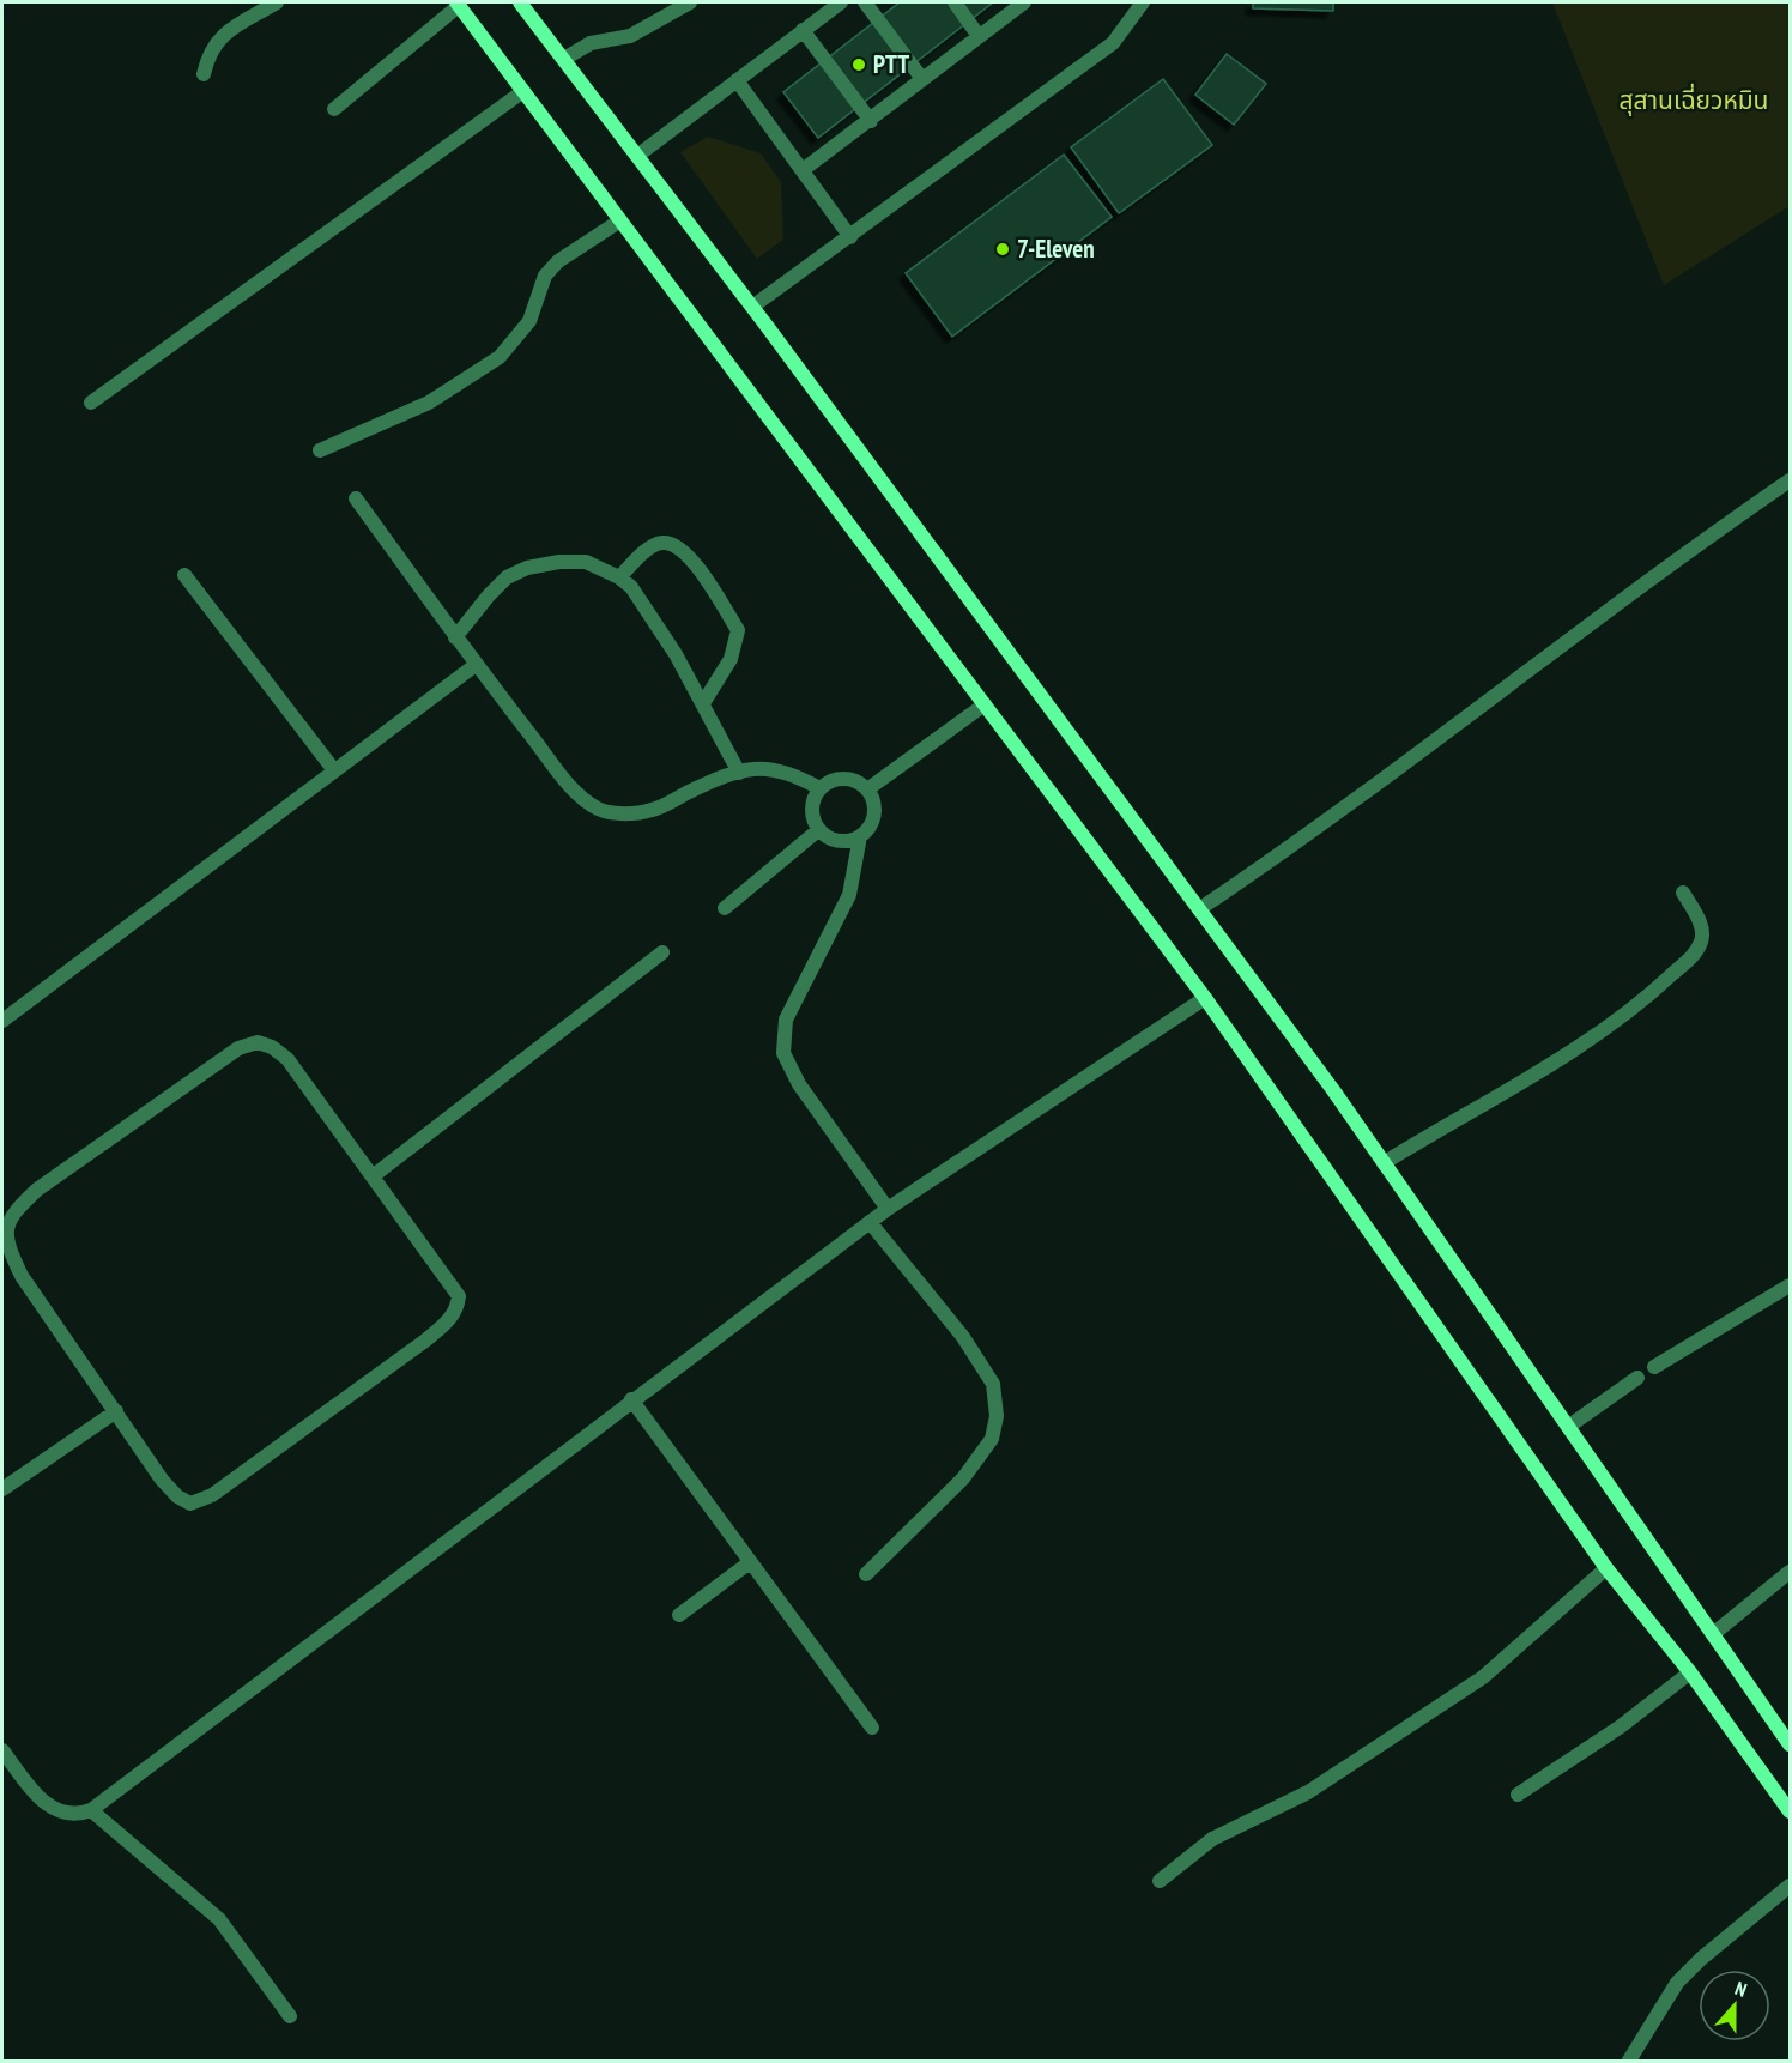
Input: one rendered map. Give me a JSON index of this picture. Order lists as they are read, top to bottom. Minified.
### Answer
{"parks":["สุสานเฉี่ยวหมิน"],"places":["PTT","7-Eleven"],"north":"top"}
